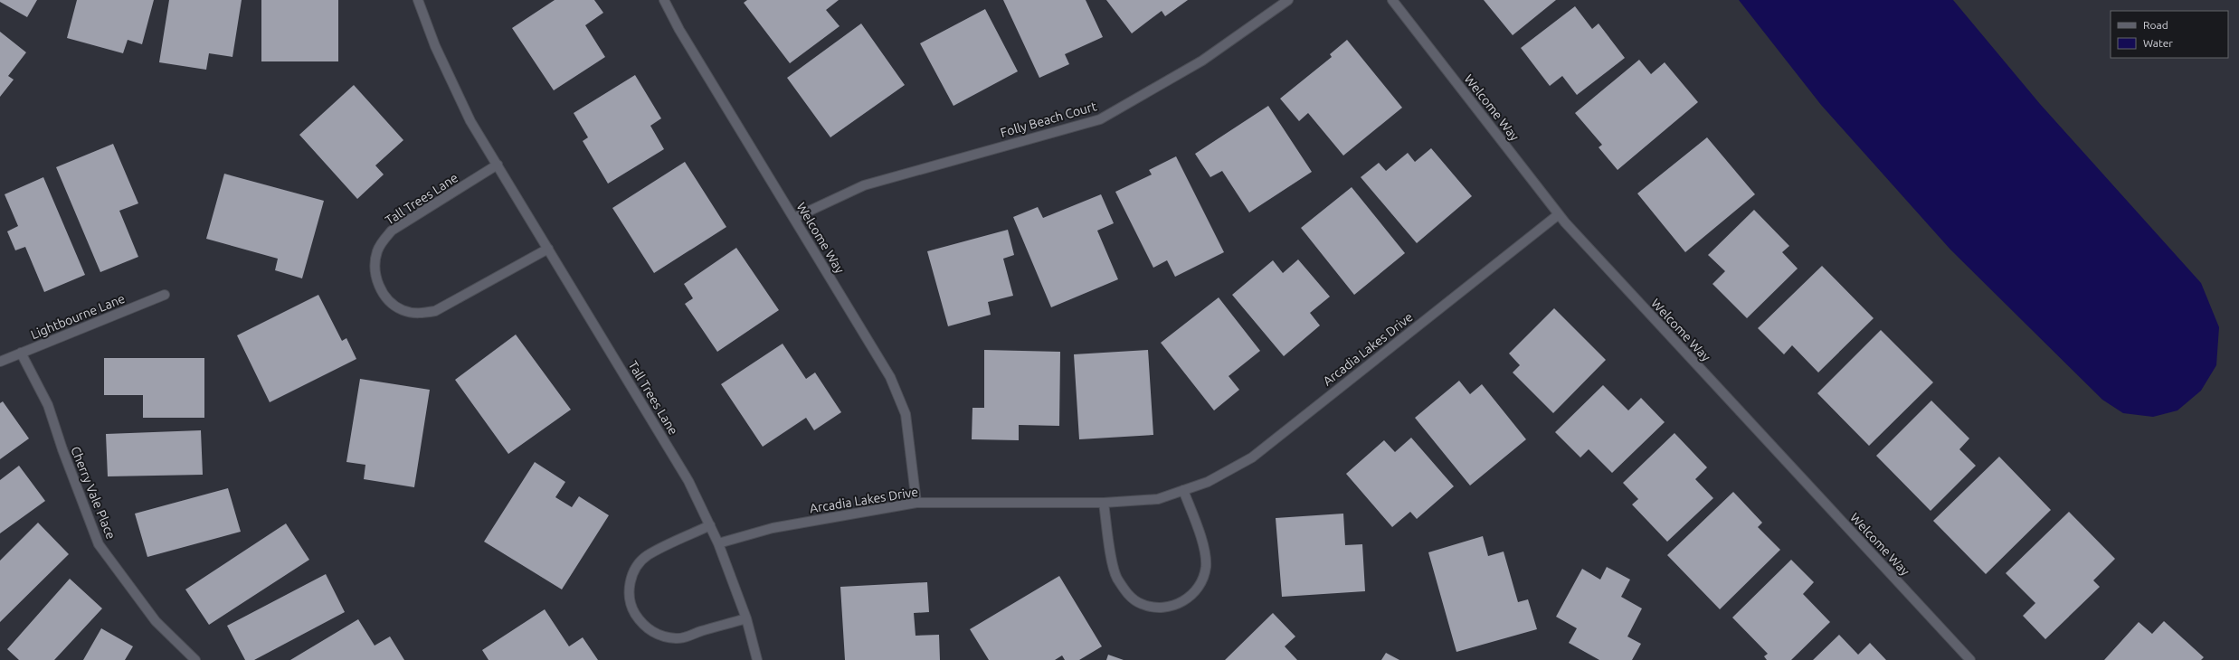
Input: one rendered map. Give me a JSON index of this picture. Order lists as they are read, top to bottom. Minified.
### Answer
{"streets":{"street":["Welcome Way","Folly Beach Court","Tall Trees Lane","Lightbourne Lane","Arcadia Lakes Drive","Cherry Vale Place"]},"crossings":[["Welcome Way","Folly Beach Court"],["Welcome Way","Arcadia Lakes Drive"],["Tall Trees Lane","Arcadia Lakes Drive"],["Lightbourne Lane","Cherry Vale Place"]],"legend":["Road","Water"]}
